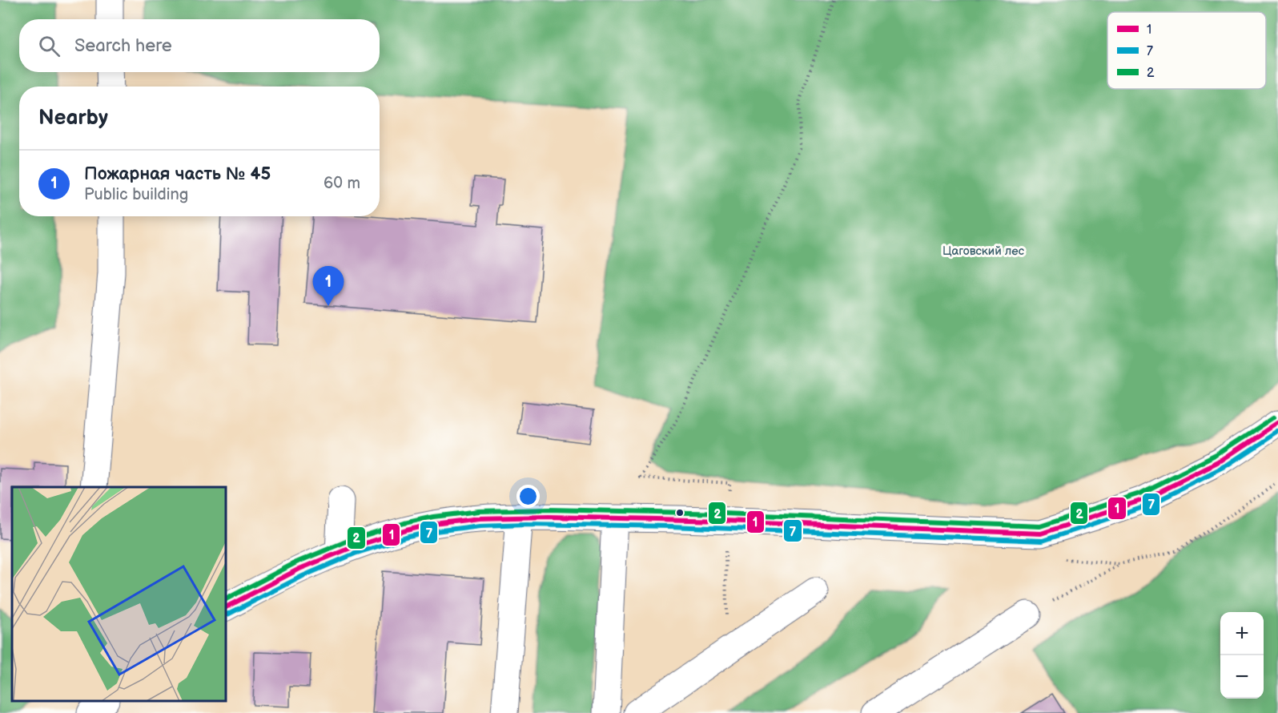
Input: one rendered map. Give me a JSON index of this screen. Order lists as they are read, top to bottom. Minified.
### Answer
{"parks":["Цаговский лес"],"lines":["transit line 2","transit line 1","transit line 7"],"legend":["1","7","2"],"page":{"search":"Search here","heading":"Nearby","list":[{"mark":"1","name":"Пожарная часть № 45","note":"Public building","value":"60 m"}],"pins":"1","map_buttons":["+","−"]}}
